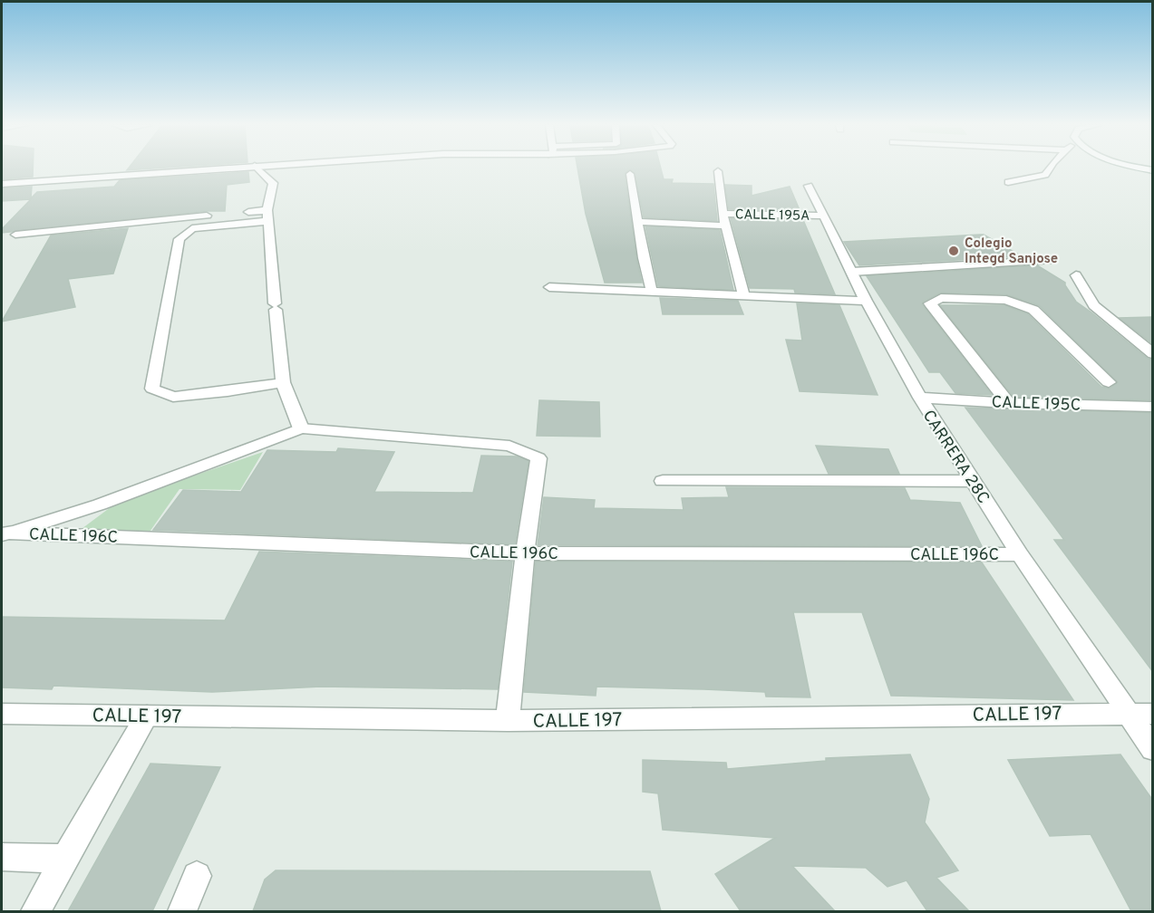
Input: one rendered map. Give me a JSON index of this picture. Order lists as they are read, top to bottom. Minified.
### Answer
{"streets":{"street":["CALLE 195A","CALLE 195C","CARRERA 28C","CALLE 196C","CALLE 197"]},"crossings":[["CALLE 195A","CARRERA 28C"],["CALLE 195C","CARRERA 28C"],["CARRERA 28C","CALLE 196C"],["CARRERA 28C","CALLE 197"]],"places":["Colegio Integd Sanjose"]}
